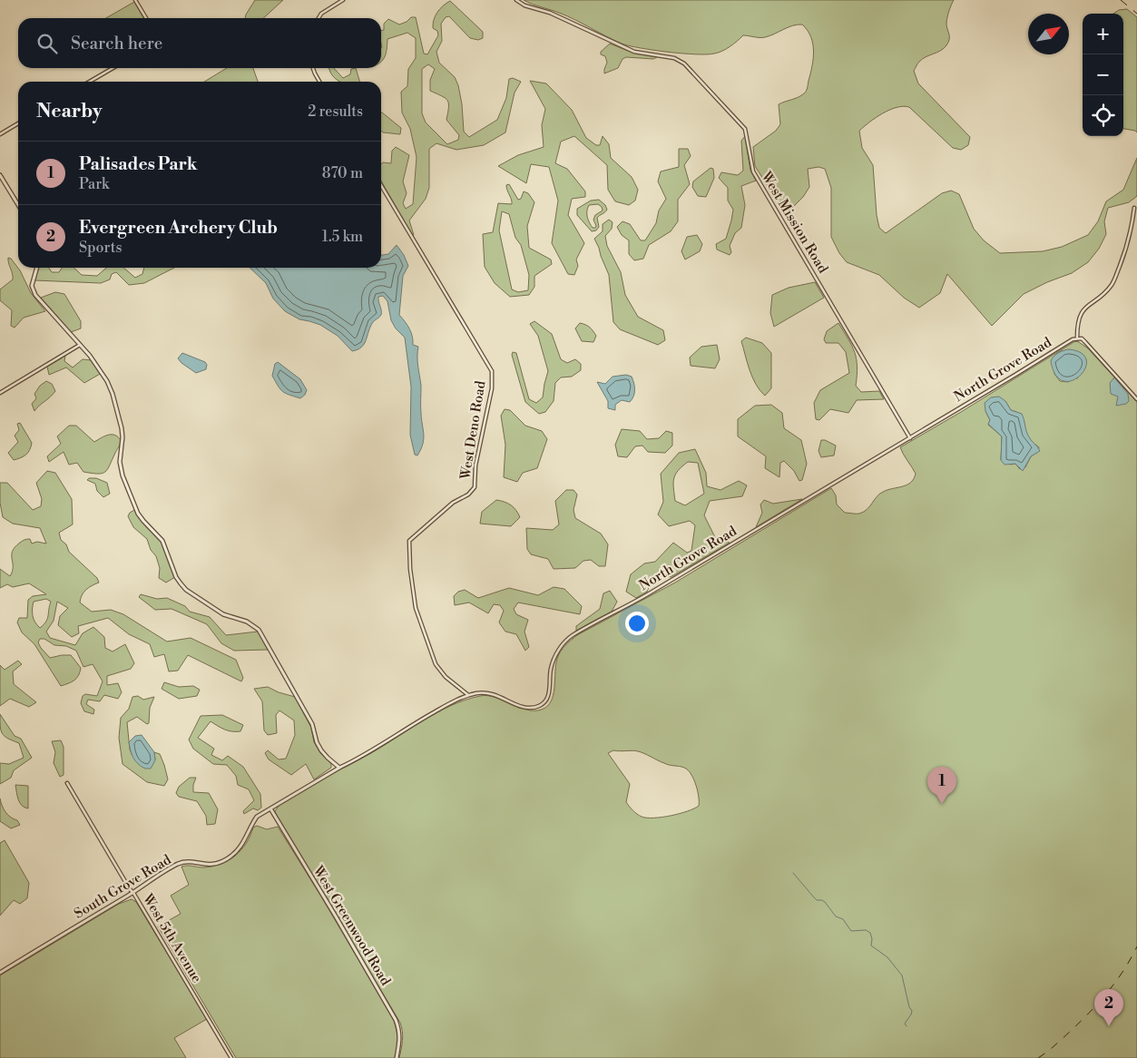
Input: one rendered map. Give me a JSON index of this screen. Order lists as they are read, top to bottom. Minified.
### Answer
{"streets":{"street":["West Mission Road","North Grove Road","West Deno Road","South Grove Road","West Greenwood Road","West 5th Avenue"]},"crossings":[["West Mission Road","North Grove Road"],["North Grove Road","West Deno Road"],["North Grove Road","South Grove Road"],["South Grove Road","West Greenwood Road"],["South Grove Road","West 5th Avenue"]],"north":"top right","page":{"map_buttons":["+","−"],"search":"Search here","heading":["Nearby","2 results"],"list":[{"mark":"1","name":"Palisades Park","note":"Park","value":"870 m"},{"mark":"2","name":"Evergreen Archery Club","note":"Sports","value":"1.5 km"}],"pins":["1","2"]}}
